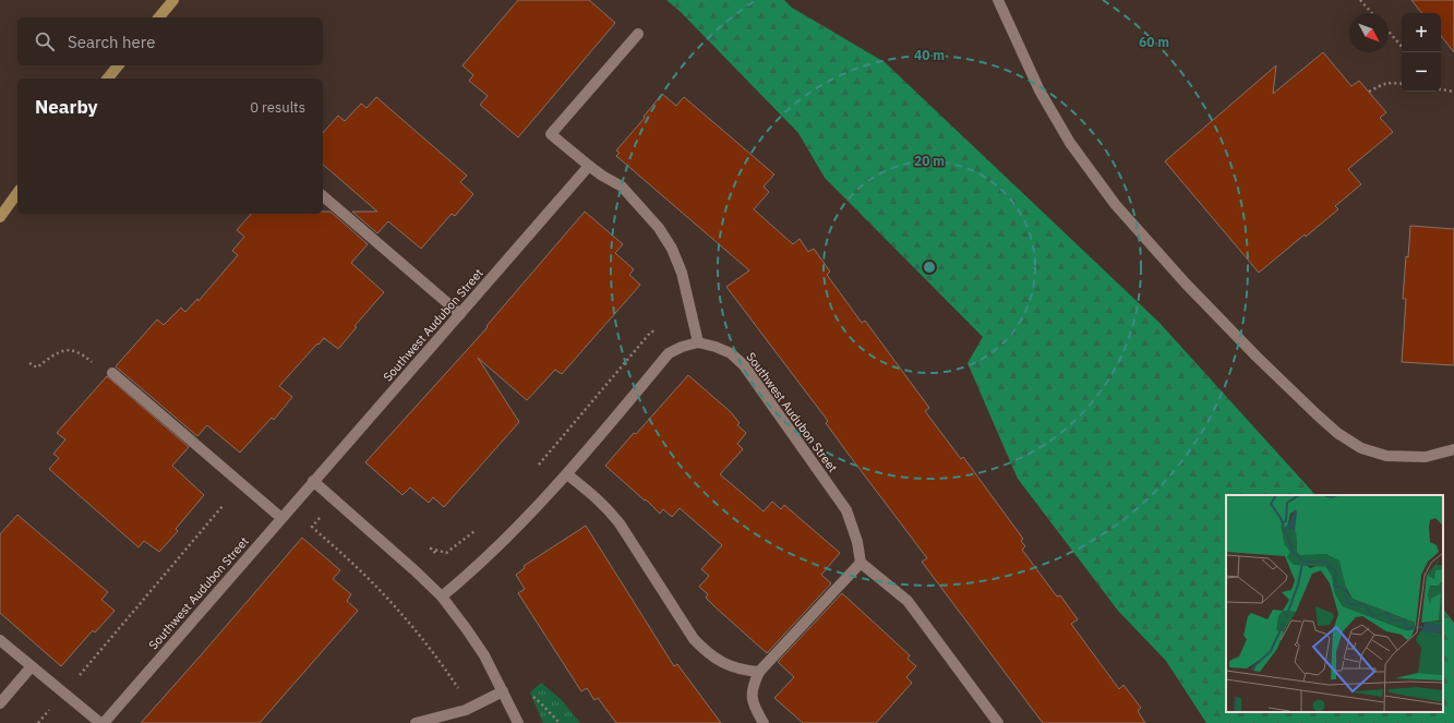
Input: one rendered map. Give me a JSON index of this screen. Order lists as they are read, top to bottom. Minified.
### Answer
{"streets":{"street":["Southwest Audubon Street"]},"north":"bottom right","page":{"map_buttons":["+","−"],"search":"Search here","heading":["Nearby","0 results"]},"rings":["60 m","40 m","20 m"]}
